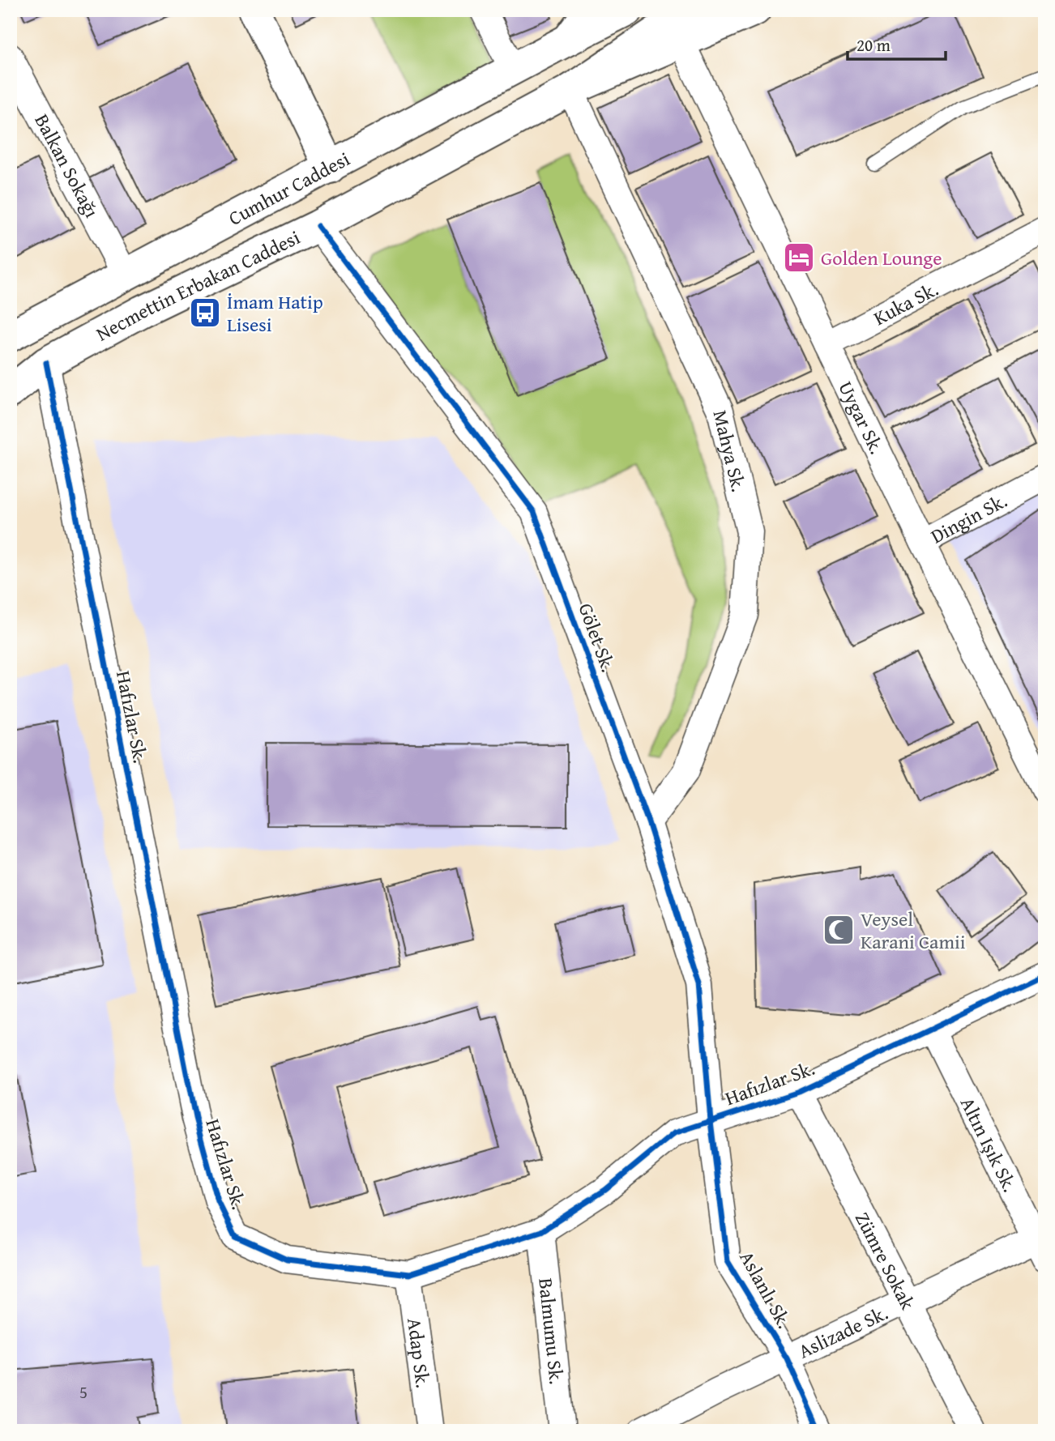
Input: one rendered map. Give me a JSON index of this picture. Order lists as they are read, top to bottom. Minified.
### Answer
{"streets":{"main road":["Cumhur Caddesi","Necmettin Erbakan Caddesi"],"street":["Balkan Sokağı","Kuka Sk.","Uygar Sk.","Mahya Sk.","Dingin Sk.","Gölet Sk.","Hafızlar Sk.","Altın Işık Sk.","Zümre Sokak","Aslanlı Sk.","Balmumu Sk.","Aslizade Sk.","Adap Sk."]},"crossings":[["Balkan Sokağı","Cumhur Caddesi"],["Necmettin Erbakan Caddesi","Mahya Sk."],["Necmettin Erbakan Caddesi","Gölet Sk."],["Necmettin Erbakan Caddesi","Hafızlar Sk."],["Kuka Sk.","Uygar Sk."],["Uygar Sk.","Dingin Sk."],["Mahya Sk.","Gölet Sk."],["Gölet Sk.","Hafızlar Sk."],["Gölet Sk.","Aslanlı Sk."],["Hafızlar Sk.","Altın Işık Sk."],["Hafızlar Sk.","Zümre Sokak"],["Hafızlar Sk.","Aslanlı Sk."],["Hafızlar Sk.","Balmumu Sk."],["Hafızlar Sk.","Adap Sk."],["Altın Işık Sk.","Aslizade Sk."],["Zümre Sokak","Aslizade Sk."],["Aslanlı Sk.","Aslizade Sk."]],"places":{"hotel":["Golden Lounge"],"bus stop":["İmam Hatip Lisesi"],"mosque":["Veysel Karani Camii"]},"house_numbers":["5"],"scale_bar":"20 m"}
